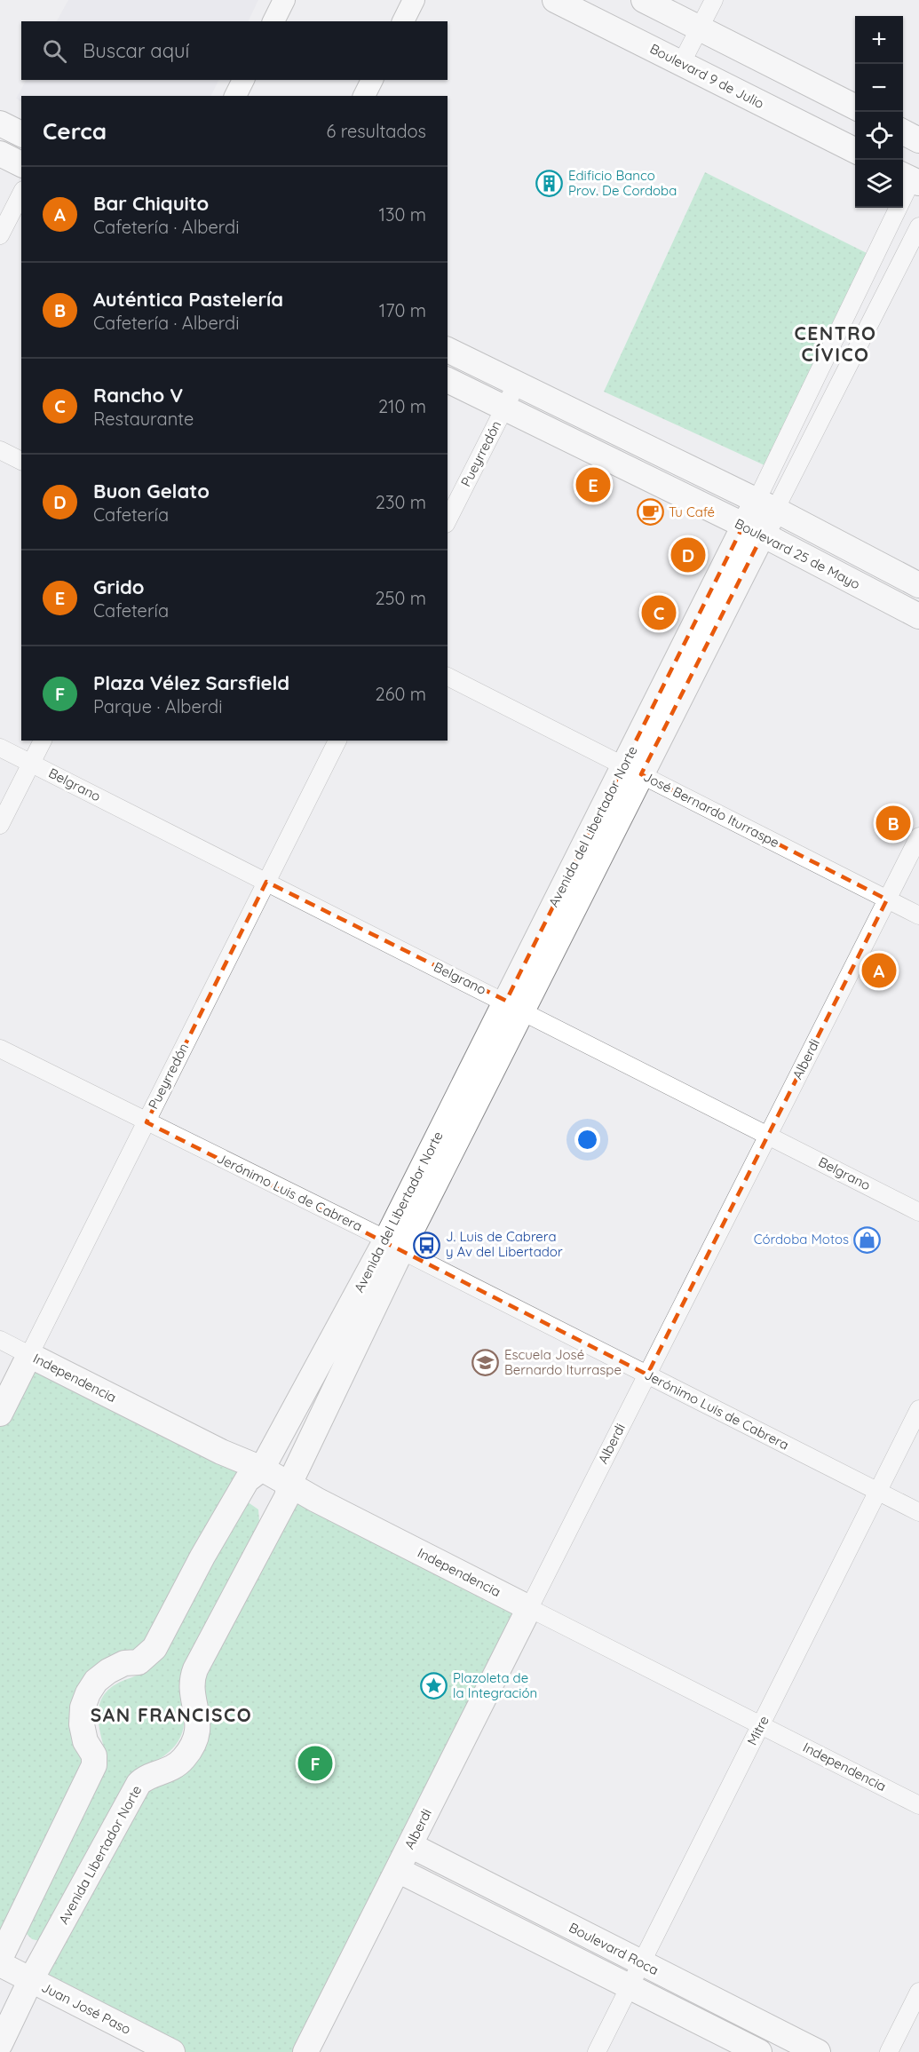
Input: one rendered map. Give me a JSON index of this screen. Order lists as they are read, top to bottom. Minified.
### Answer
{"streets":{"main road":["Boulevard 9 de Julio","Pueyrredón","Boulevard 25 de Mayo","Avenida del Libertador Norte","Alberdi","Independencia","Avenida Libertador Norte","Boulevard Roca","Juan José Paso"],"street":["Belgrano","José Bernardo Iturraspe","Jerónimo Luis de Cabrera","Mitre"]},"crossings":[["Pueyrredón","Boulevard 25 de Mayo"],["Pueyrredón","Belgrano"],["Pueyrredón","Jerónimo Luis de Cabrera"],["Pueyrredón","Independencia"],["Boulevard 25 de Mayo","Avenida del Libertador Norte"],["Belgrano","Avenida del Libertador Norte"],["Belgrano","Alberdi"],["José Bernardo Iturraspe","Avenida del Libertador Norte"],["José Bernardo Iturraspe","Alberdi"],["Avenida del Libertador Norte","Jerónimo Luis de Cabrera"],["Avenida del Libertador Norte","Independencia"],["Avenida del Libertador Norte","Avenida Libertador Norte"],["Alberdi","Jerónimo Luis de Cabrera"],["Alberdi","Independencia"],["Alberdi","Boulevard Roca"],["Jerónimo Luis de Cabrera","Mitre"],["Independencia","Mitre"],["Independencia","Avenida Libertador Norte"],["Mitre","Boulevard Roca"],["Avenida Libertador Norte","Juan José Paso"]],"districts":["CENTRO CÍVICO","SAN FRANCISCO"],"places":{"building":["Edificio Banco Prov. De Cordoba"],"cafe":["Tu Café"],"shop":["Córdoba Motos"],"bus stop":["J. Luis de Cabrera y Av del Libertador"],"school or university":["Escuela José Bernardo Iturraspe"],"place":["Plazoleta de la Integración"]},"page":{"map_buttons":["+","−"],"search":"Buscar aquí","heading":["Cerca","6 resultados"],"list":[{"mark":"A","name":"Bar Chiquito","note":"Cafetería · Alberdi","value":"130 m"},{"mark":"B","name":"Auténtica Pastelería","note":"Cafetería · Alberdi","value":"170 m"},{"mark":"C","name":"Rancho V","note":"Restaurante","value":"210 m"},{"mark":"D","name":"Buon Gelato","note":"Cafetería","value":"230 m"},{"mark":"E","name":"Grido","note":"Cafetería","value":"250 m"},{"mark":"F","name":"Plaza Vélez Sarsfield","note":"Parque · Alberdi","value":"260 m"}],"pins":["E","D","C","B","A","F"]}}
